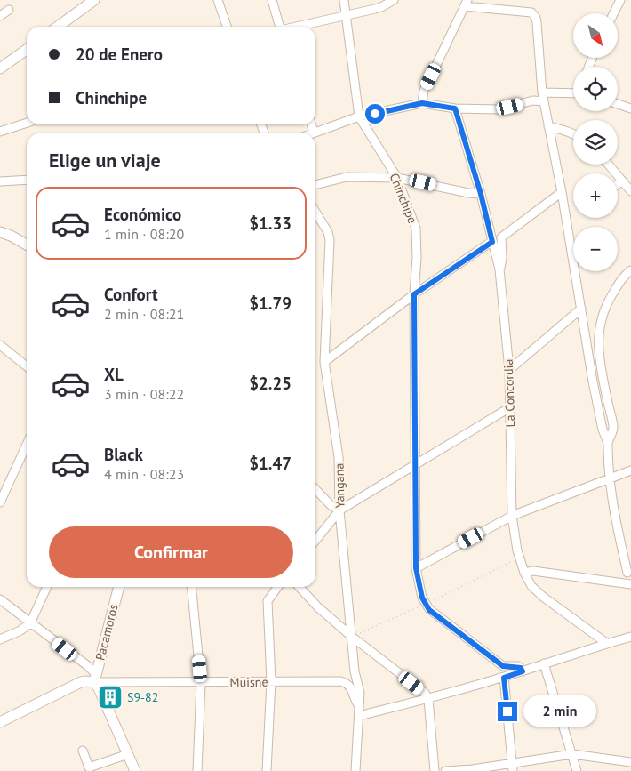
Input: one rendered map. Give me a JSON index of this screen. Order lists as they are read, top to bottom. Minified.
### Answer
{"streets":{"street":["Chinchipe","La Concordia","Yangana","Pacamoros","Muisne"]},"crossings":[["Yangana","Muisne"],["Pacamoros","Muisne"]],"places":{"building":["S9-82"]},"north":"bottom right","page":{"map_buttons":["+","−"],"banner":["20 de Enero","Chinchipe"],"heading":"Elige un viaje","list":[{"name":"Económico","note":"1 min · 08:20","value":"$1.33"},{"name":"Confort","note":"2 min · 08:21","value":"$1.79"},{"name":"XL","note":"3 min · 08:22","value":"$2.25"},{"name":"Black","note":"4 min · 08:23","value":"$1.47"}],"buttons":"Confirmar","bubble":"2 min"}}
